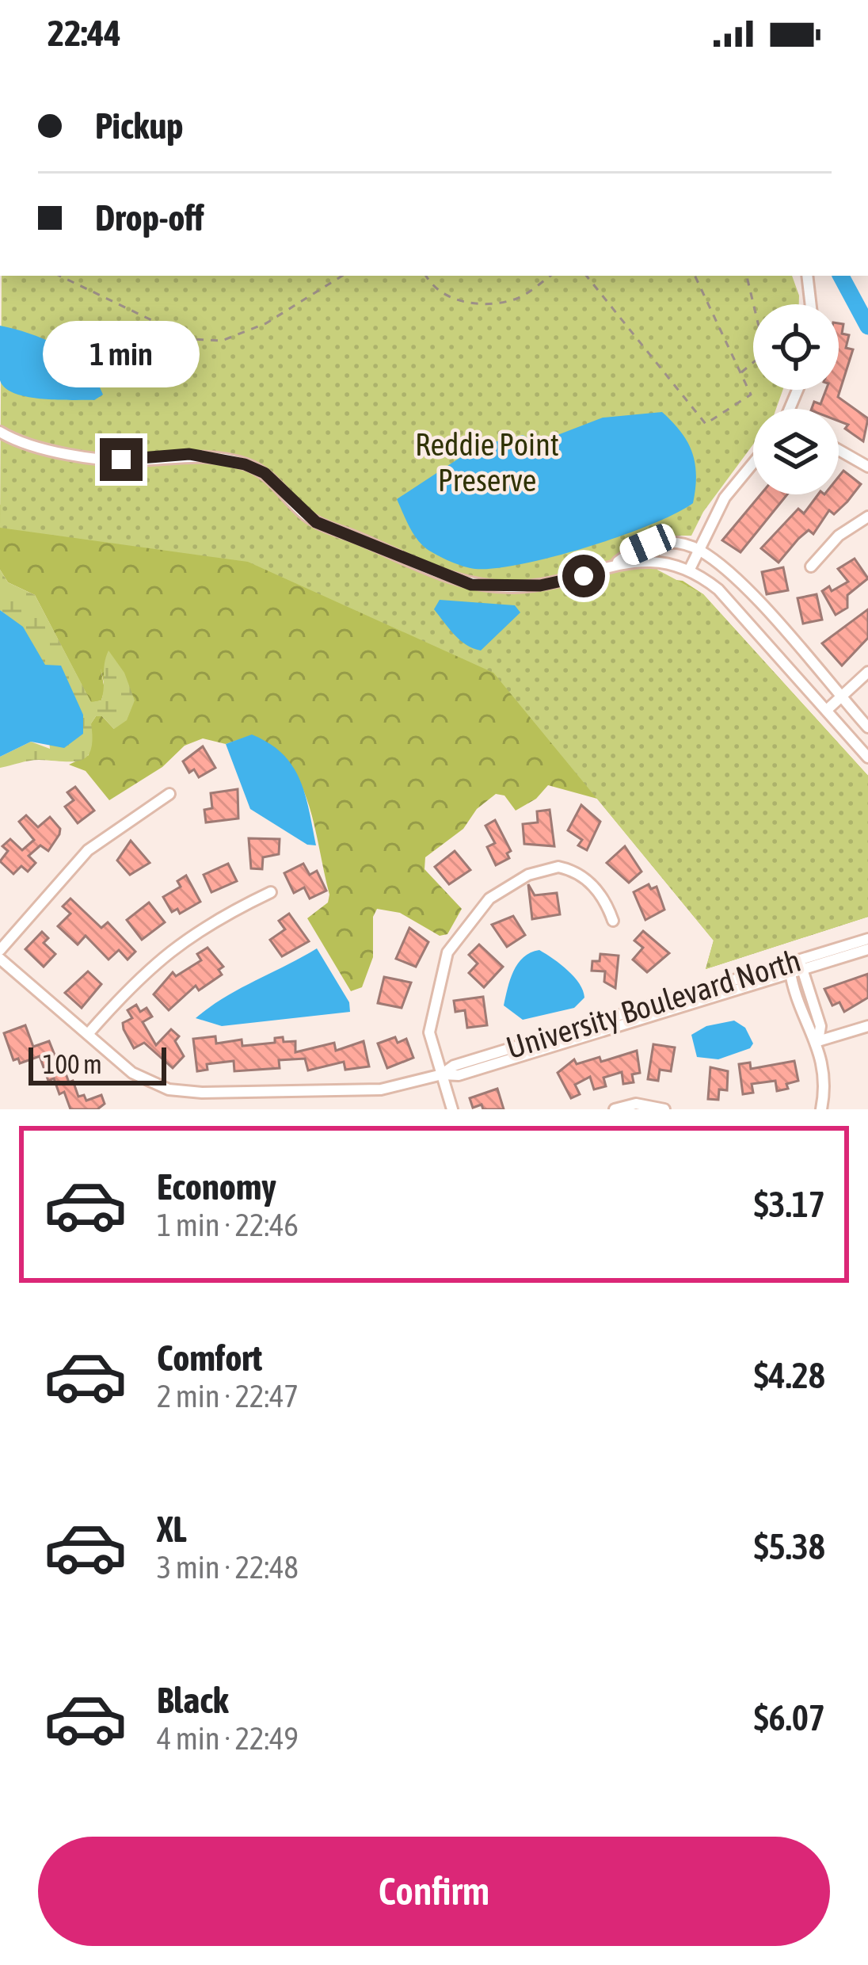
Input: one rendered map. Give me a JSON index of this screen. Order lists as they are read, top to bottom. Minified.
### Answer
{"streets":{"street":["University Boulevard North"]},"parks":["Reddie Point Preserve"],"scale_bar":"100 m","page":{"status":"22:44","banner":["Pickup","Drop-off"],"bubble":"1 min","scale":"100 m","list":[{"name":"Economy","note":"1 min · 22:46","value":"$3.17"},{"name":"Comfort","note":"2 min · 22:47","value":"$4.28"},{"name":"XL","note":"3 min · 22:48","value":"$5.38"},{"name":"Black","note":"4 min · 22:49","value":"$6.07"}],"buttons":"Confirm"}}
